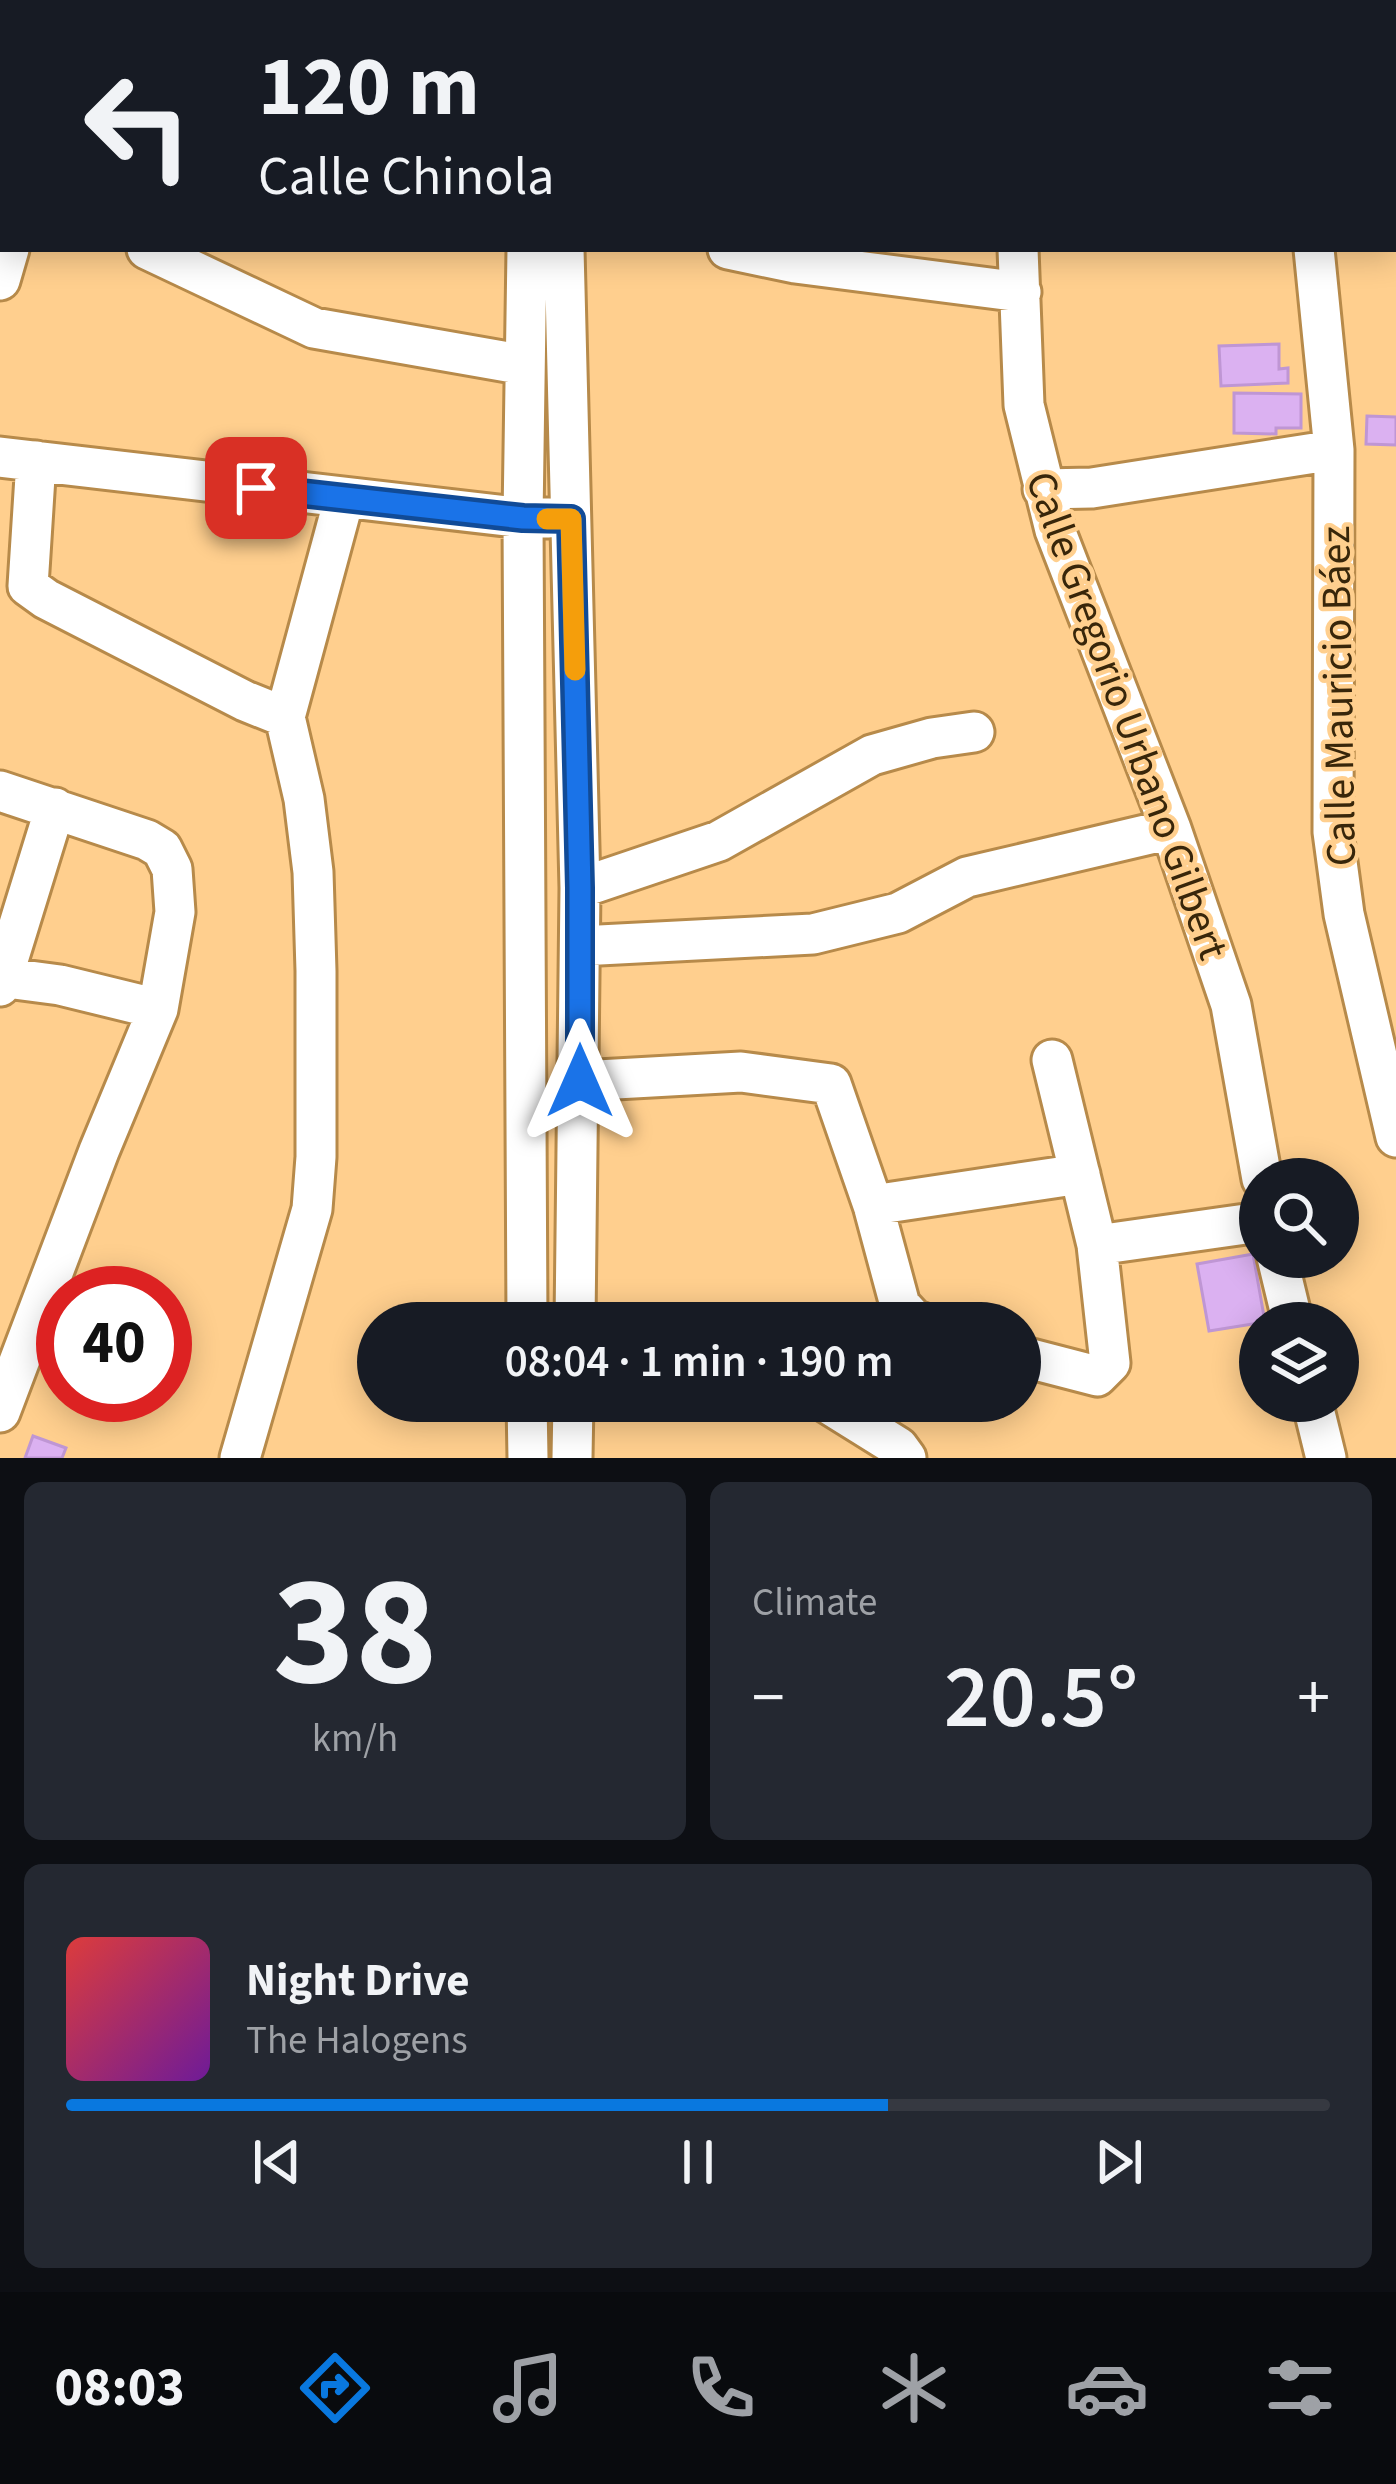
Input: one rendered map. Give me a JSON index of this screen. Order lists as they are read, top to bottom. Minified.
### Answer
{"streets":{"street":["Calle Mauricio Báez","Calle Gregorio Urbano Gilbert"]},"page":{"turn":["120 m","Calle Chinola"],"limit":"40","trip":"08:04 · 1 min · 190 m","tile":[["38","km/h"],"Climate"],"heat":["−","20.5°","+"],"song":["Night Drive","The Halogens"],"tabs":"08:03"}}
